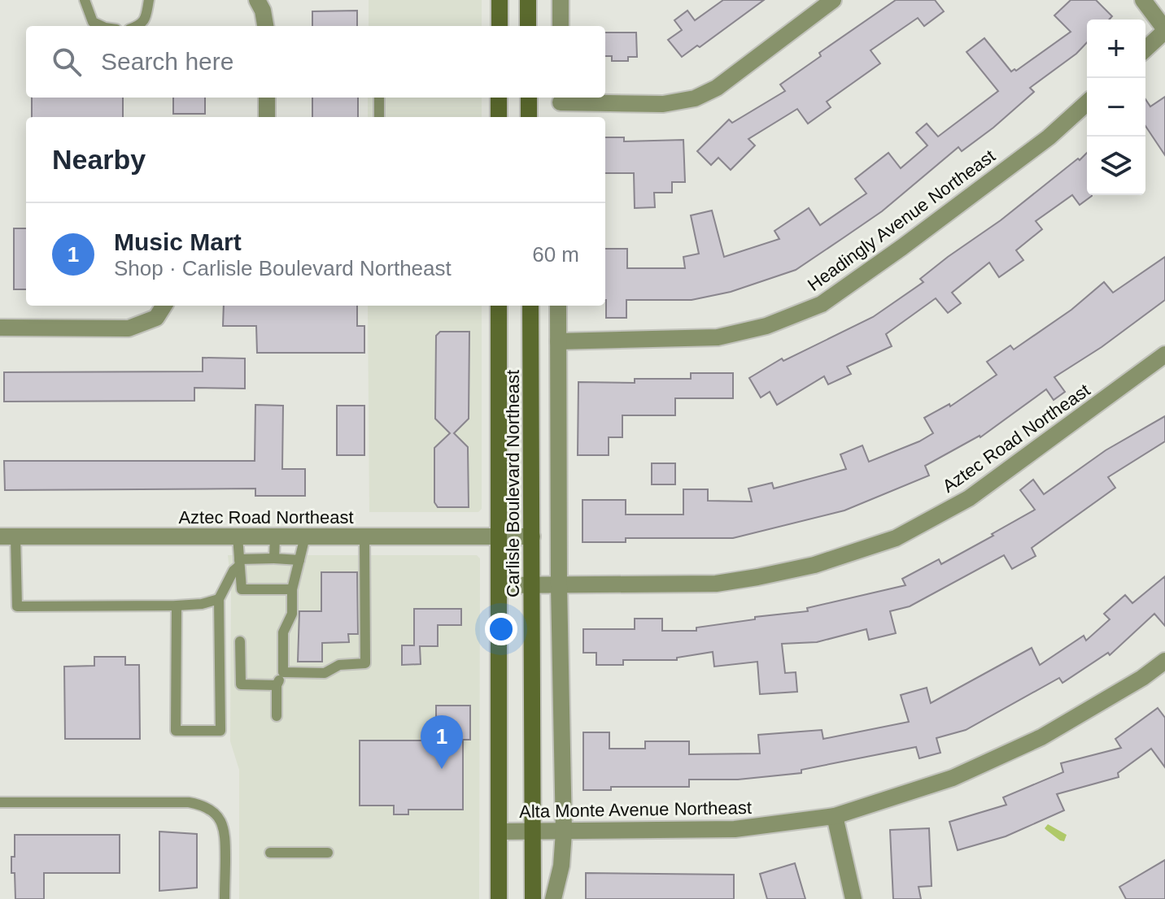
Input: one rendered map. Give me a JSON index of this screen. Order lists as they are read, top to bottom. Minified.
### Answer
{"streets":{"main road":["Carlisle Boulevard Northeast"],"street":["Headingly Avenue Northeast","Aztec Road Northeast","Alta Monte Avenue Northeast"]},"crossings":[["Aztec Road Northeast","Carlisle Boulevard Northeast"],["Carlisle Boulevard Northeast","Alta Monte Avenue Northeast"]],"page":{"map_buttons":["+","−"],"search":"Search here","heading":"Nearby","list":[{"mark":"1","name":"Music Mart","note":"Shop · Carlisle Boulevard Northeast","value":"60 m"}],"pins":"1"}}
